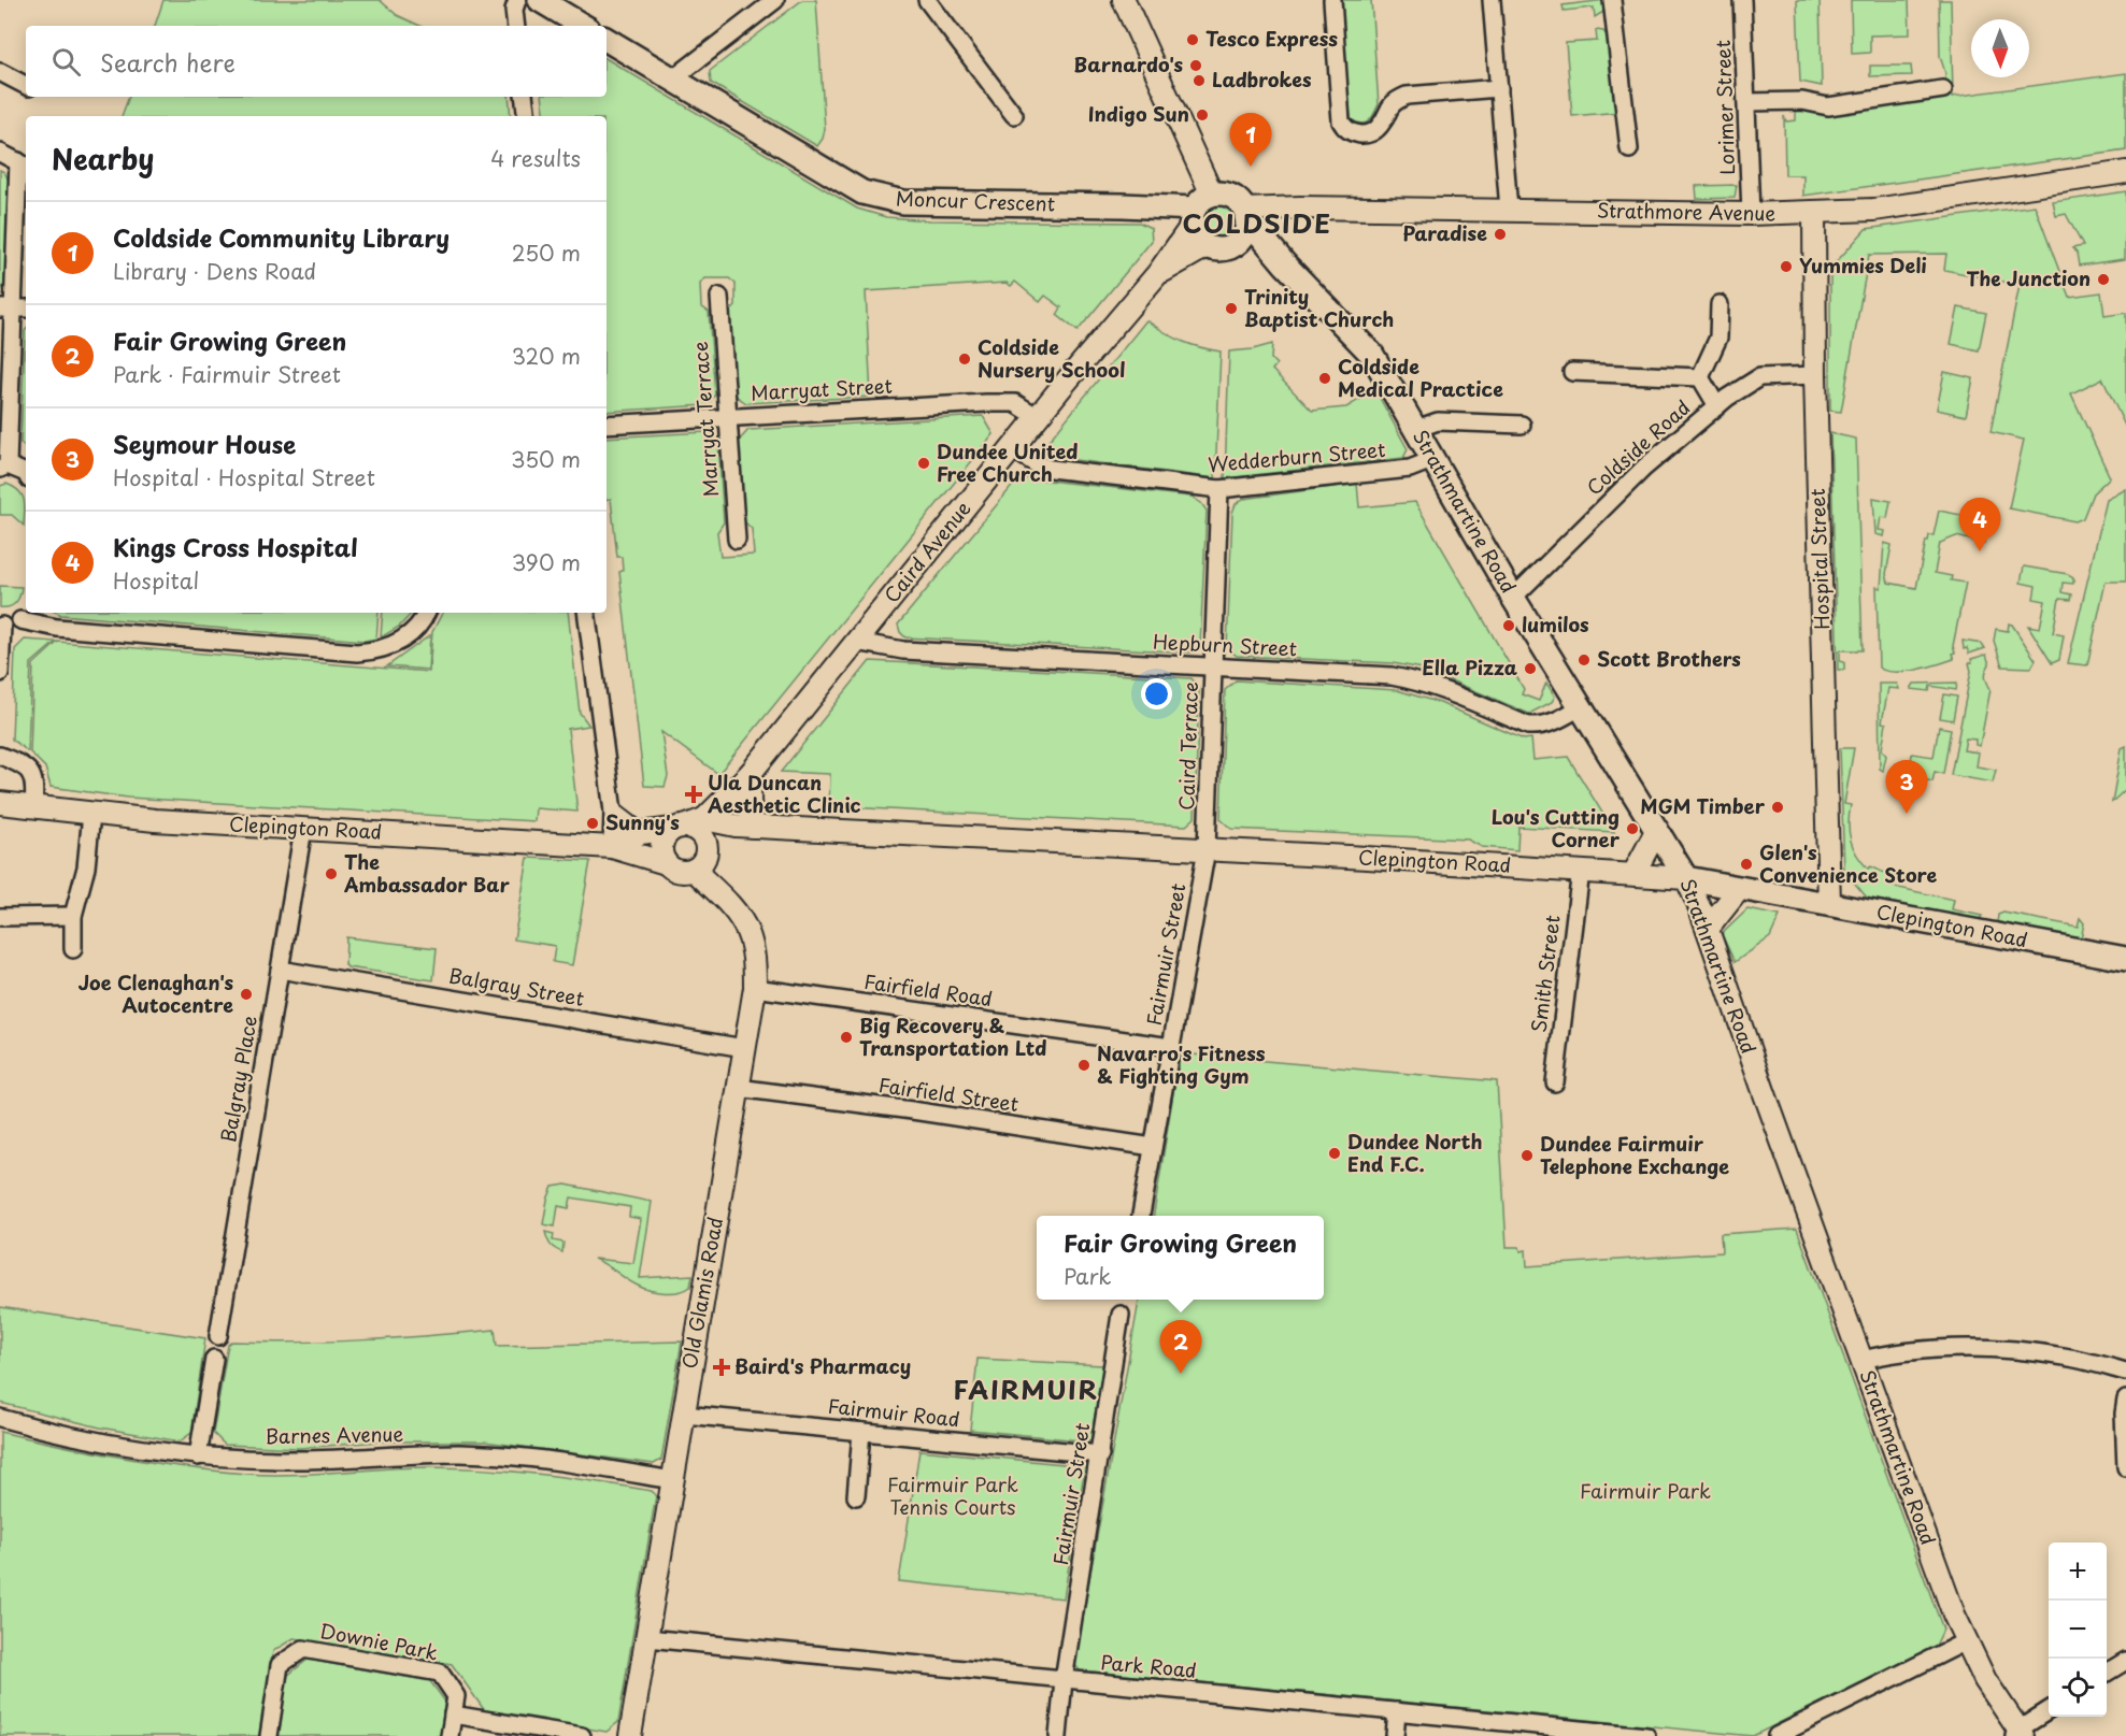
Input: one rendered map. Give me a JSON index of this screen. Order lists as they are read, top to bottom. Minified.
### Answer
{"streets":{"main road":["Moncur Crescent","Strathmartine Road","Clepington Road"],"street":["Lorimer Street","Strathmore Avenue","Marryat Street","Marryat Terrace","Coldside Road","Wedderburn Street","Caird Avenue","Hospital Street","Hepburn Street","Caird Terrace","Fairmuir Street","Smith Street","Balgray Street","Fairfield Road","Balgray Place","Fairfield Street","Old Glamis Road","Fairmuir Road","Barnes Avenue","Downie Park","Park Road"]},"crossings":[["Lorimer Street","Strathmore Avenue"],["Moncur Crescent","Strathmore Avenue"],["Moncur Crescent","Strathmartine Road"],["Moncur Crescent","Caird Avenue"],["Strathmore Avenue","Strathmartine Road"],["Strathmore Avenue","Caird Avenue"],["Strathmore Avenue","Hospital Street"],["Marryat Street","Marryat Terrace"],["Marryat Street","Caird Avenue"],["Coldside Road","Strathmartine Road"],["Coldside Road","Hospital Street"],["Wedderburn Street","Strathmartine Road"],["Wedderburn Street","Caird Avenue"],["Wedderburn Street","Caird Terrace"],["Strathmartine Road","Caird Avenue"],["Strathmartine Road","Hepburn Street"],["Strathmartine Road","Clepington Road"],["Caird Avenue","Hepburn Street"],["Caird Avenue","Clepington Road"],["Hospital Street","Clepington Road"],["Hepburn Street","Caird Terrace"],["Caird Terrace","Clepington Road"],["Caird Terrace","Fairmuir Street"],["Clepington Road","Fairmuir Street"],["Clepington Road","Smith Street"],["Clepington Road","Balgray Place"],["Clepington Road","Old Glamis Road"],["Fairmuir Street","Fairfield Road"],["Fairmuir Street","Fairfield Street"],["Fairmuir Street","Fairmuir Road"],["Fairmuir Street","Park Road"],["Balgray Street","Balgray Place"],["Balgray Street","Old Glamis Road"],["Fairfield Road","Old Glamis Road"],["Fairfield Street","Old Glamis Road"],["Old Glamis Road","Fairmuir Road"],["Old Glamis Road","Barnes Avenue"],["Old Glamis Road","Park Road"]],"districts":["COLDSIDE","FAIRMUIR"],"parks":["Fairmuir Park Tennis Courts","Fairmuir Park"],"places":{"other":["Tesco Express","Barnardo's","Ladbrokes","Indigo Sun","Paradise","Yummies Deli","The Junction","Trinity Baptist Church","Coldside Nursery School","Coldside Medical Practice","Dundee United Free Church","lumilos","Scott Brothers","Ella Pizza","MGM Timber","Sunny's","Lou's Cutting Corner","Glen's Convenience Store","The Ambassador Bar","Joe Clenaghan's Autocentre","Big Recovery & Transportation Ltd","Navarro's Fitness & Fighting Gym","Dundee North End F.C.","Dundee Fairmuir Telephone Exchange"],"health":["Ula Duncan Aesthetic Clinic","Baird's Pharmacy"]},"north":"bottom","page":{"search":"Search here","pins":["1","4","3","2"],"heading":["Nearby","4 results"],"list":[{"mark":"1","name":"Coldside Community Library","note":"Library · Dens Road","value":"250 m"},{"mark":"2","name":"Fair Growing Green","note":"Park · Fairmuir Street","value":"320 m"},{"mark":"3","name":"Seymour House","note":"Hospital · Hospital Street","value":"350 m"},{"mark":"4","name":"Kings Cross Hospital","note":"Hospital","value":"390 m"}],"popup":["Fair Growing Green","Park"],"map_buttons":["+","−"]}}
